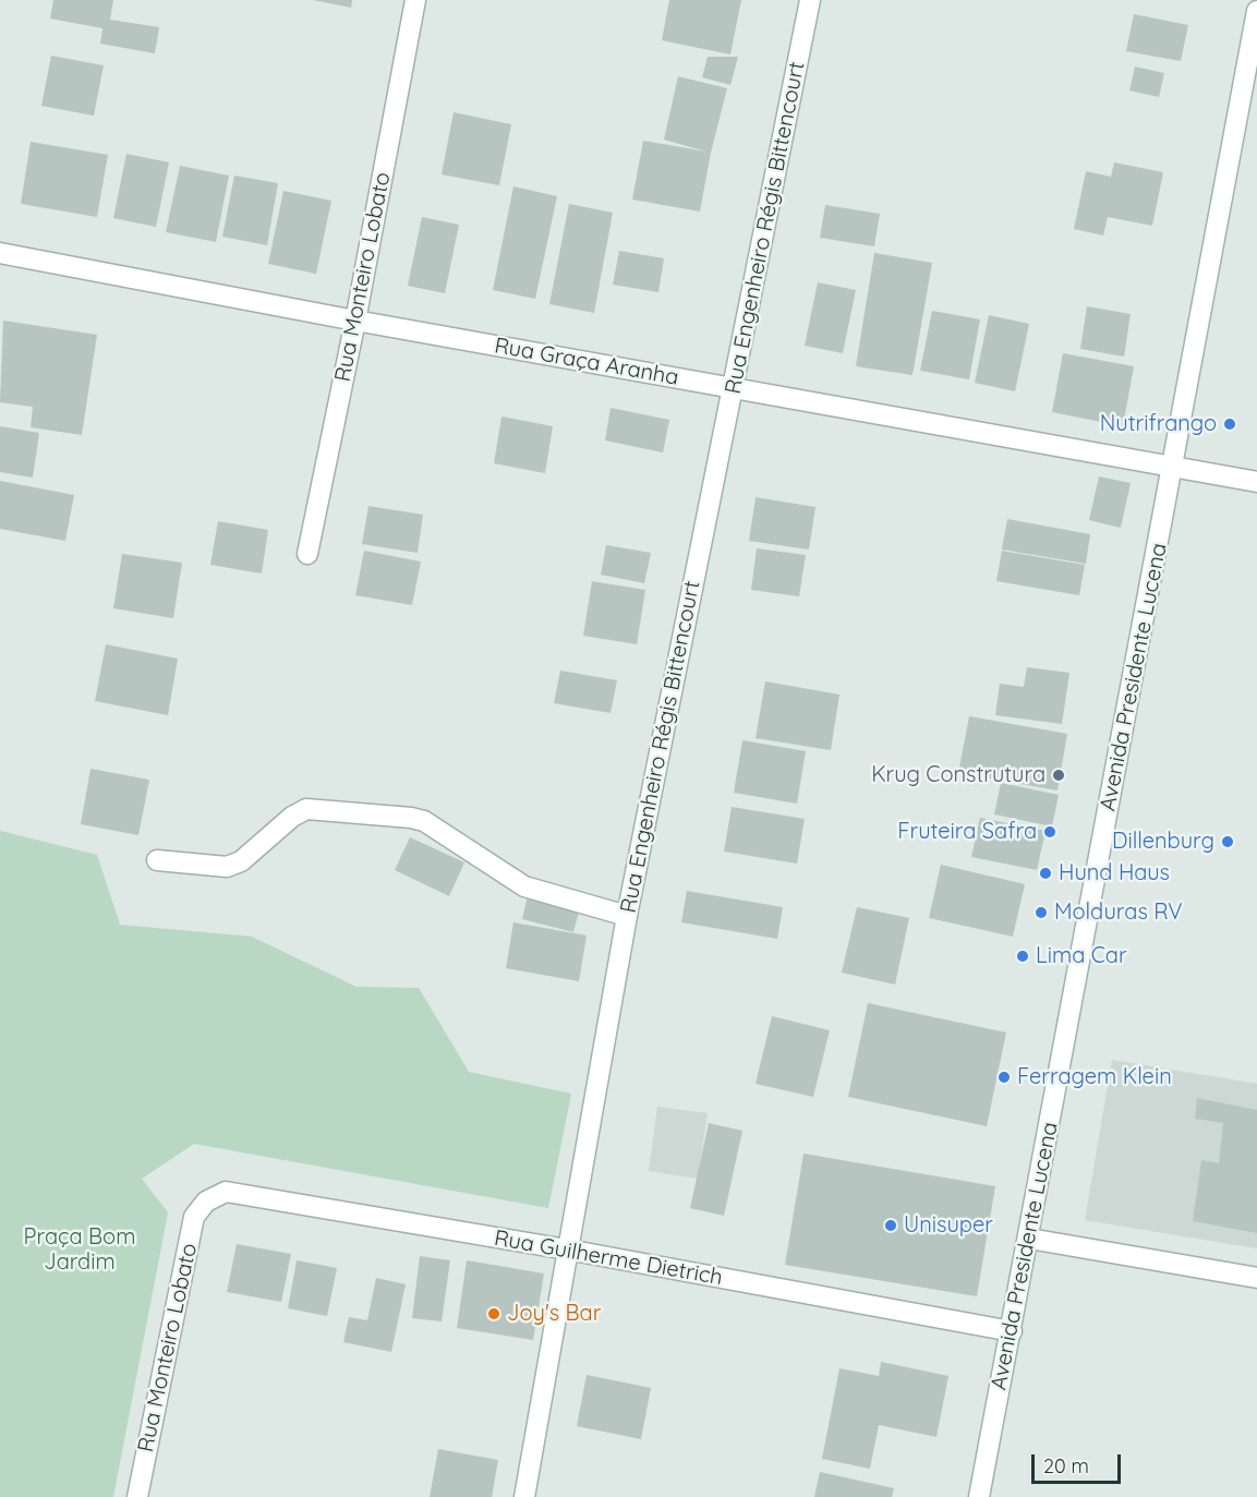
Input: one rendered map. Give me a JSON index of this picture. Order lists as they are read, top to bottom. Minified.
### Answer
{"streets":{"street":["Rua Engenheiro Régis Bittencourt","Rua Monteiro Lobato","Rua Graça Aranha","Avenida Presidente Lucena","Rua Guilherme Dietrich"]},"crossings":[["Rua Engenheiro Régis Bittencourt","Rua Graça Aranha"],["Rua Engenheiro Régis Bittencourt","Rua Guilherme Dietrich"],["Rua Monteiro Lobato","Rua Graça Aranha"],["Rua Monteiro Lobato","Rua Guilherme Dietrich"],["Rua Graça Aranha","Avenida Presidente Lucena"],["Avenida Presidente Lucena","Rua Guilherme Dietrich"]],"parks":["Praça Bom Jardim"],"places":["Nutrifrango","Krug Construtura","Fruteira Safra","Dillenburg","Hund Haus","Molduras RV","Lima Car","Ferragem Klein","Unisuper","Joy's Bar"],"scale_bar":"20 m"}
